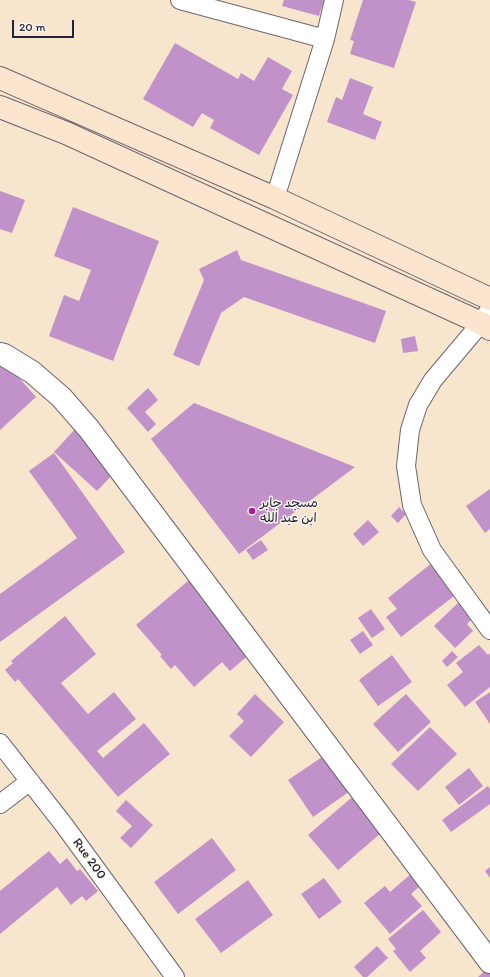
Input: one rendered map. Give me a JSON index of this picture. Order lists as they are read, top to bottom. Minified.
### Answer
{"streets":{"street":["Rue 200"]},"places":["مسجد جابر ابن عبد الله"],"scale_bar":"20 m"}
